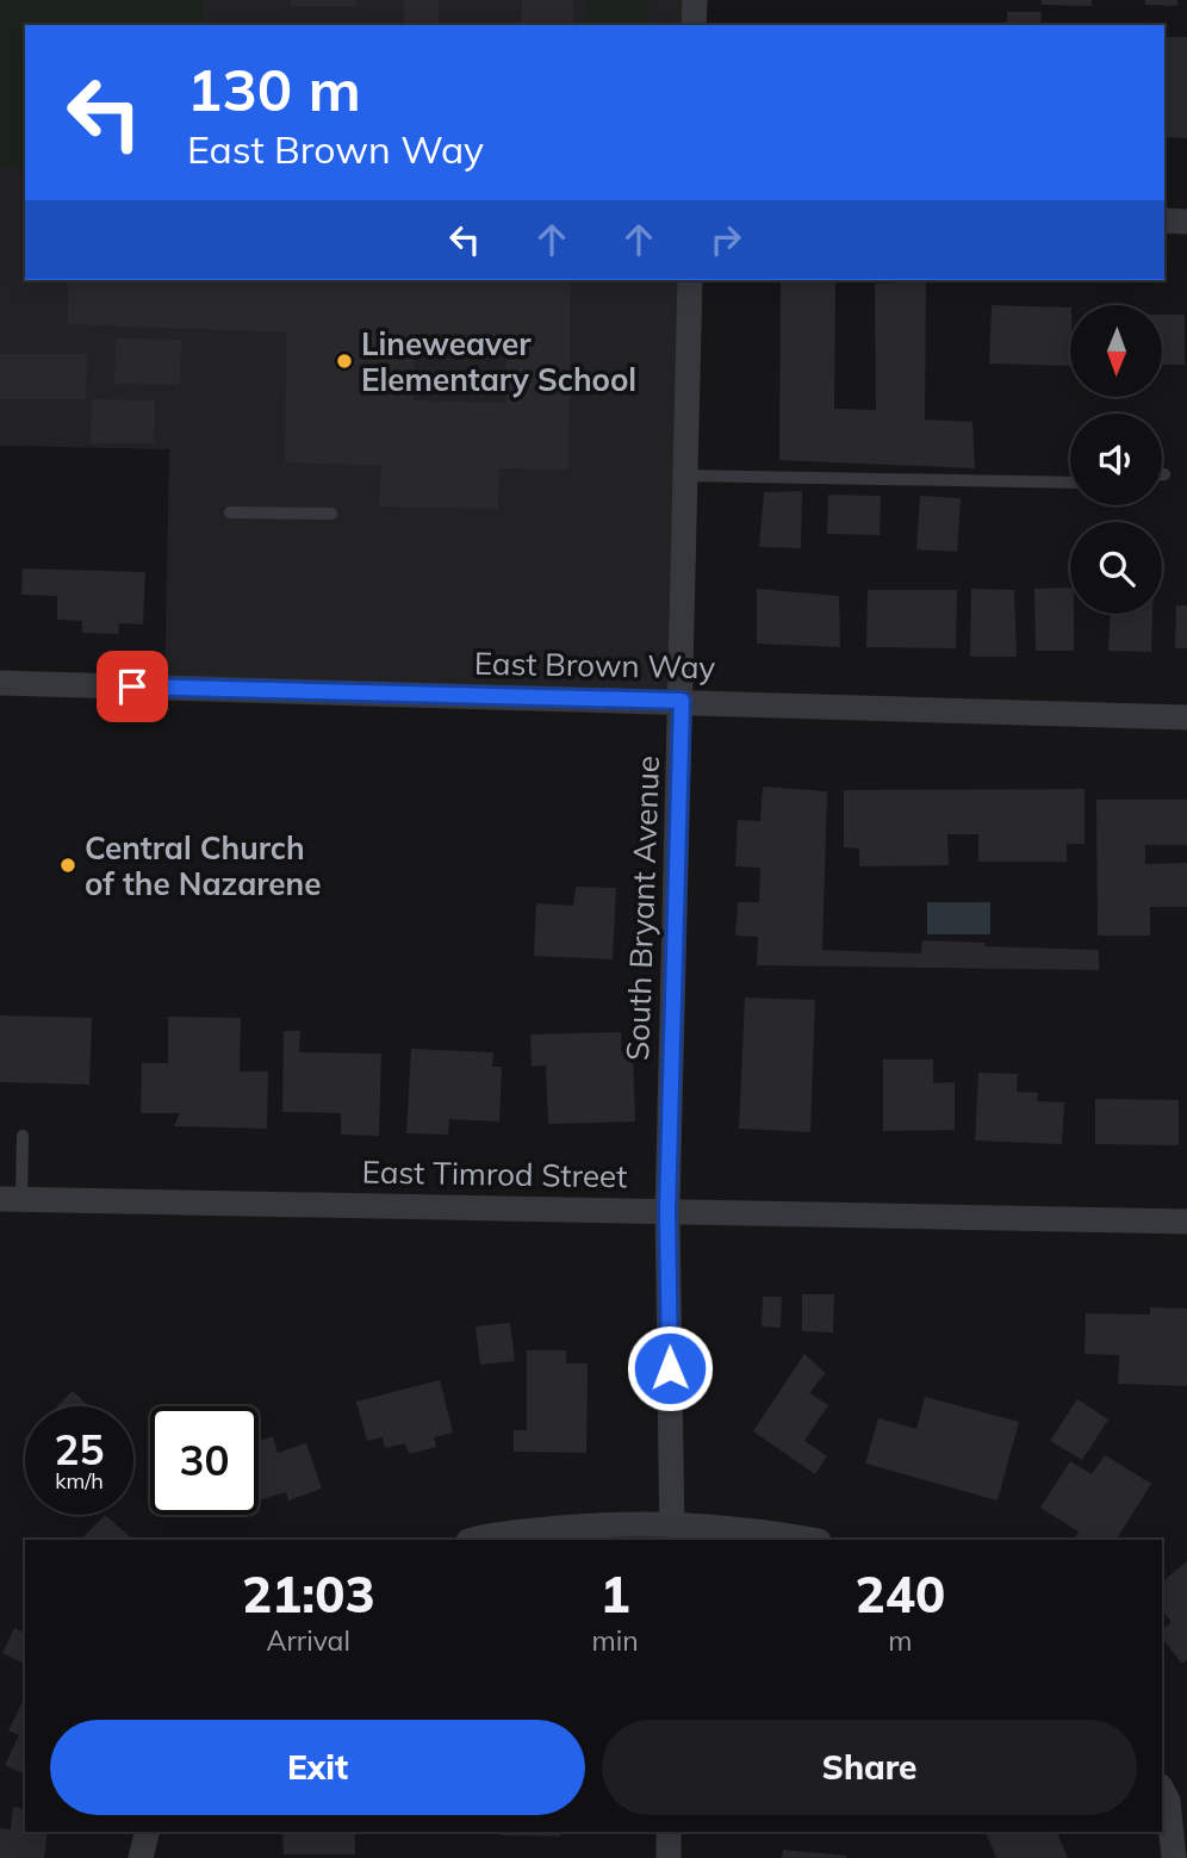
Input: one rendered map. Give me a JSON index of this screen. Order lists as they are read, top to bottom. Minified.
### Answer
{"streets":{"street":["East Brown Way","South Bryant Avenue","East Timrod Street"]},"crossings":[["East Brown Way","South Bryant Avenue"],["South Bryant Avenue","East Timrod Street"]],"places":["Lineweaver Elementary School","Central Church of the Nazarene"],"north":"bottom","page":{"turn":["130 m","East Brown Way"],"speed":"25 km/h","limit":"30","eta":["21:03","Arrival","1","min","240","m"],"buttons":["Exit","Share"]}}
